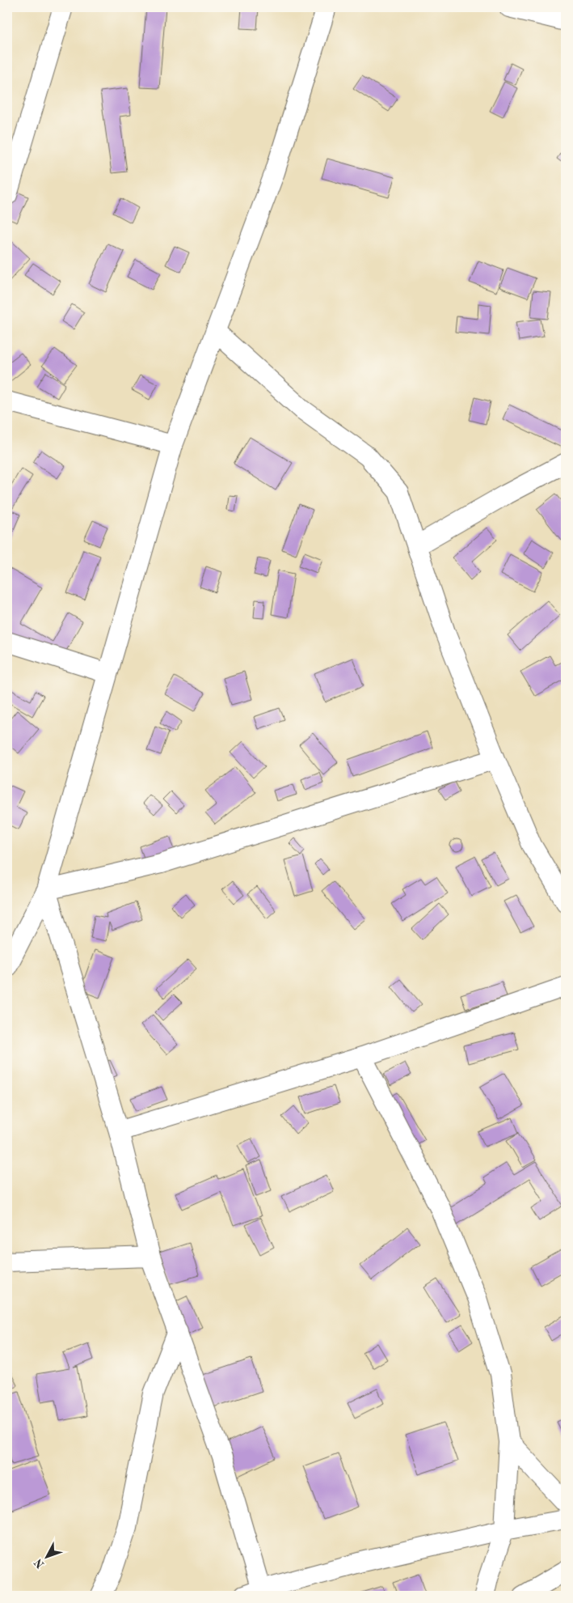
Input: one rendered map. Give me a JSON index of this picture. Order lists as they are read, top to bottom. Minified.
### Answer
{"north":"bottom left"}
